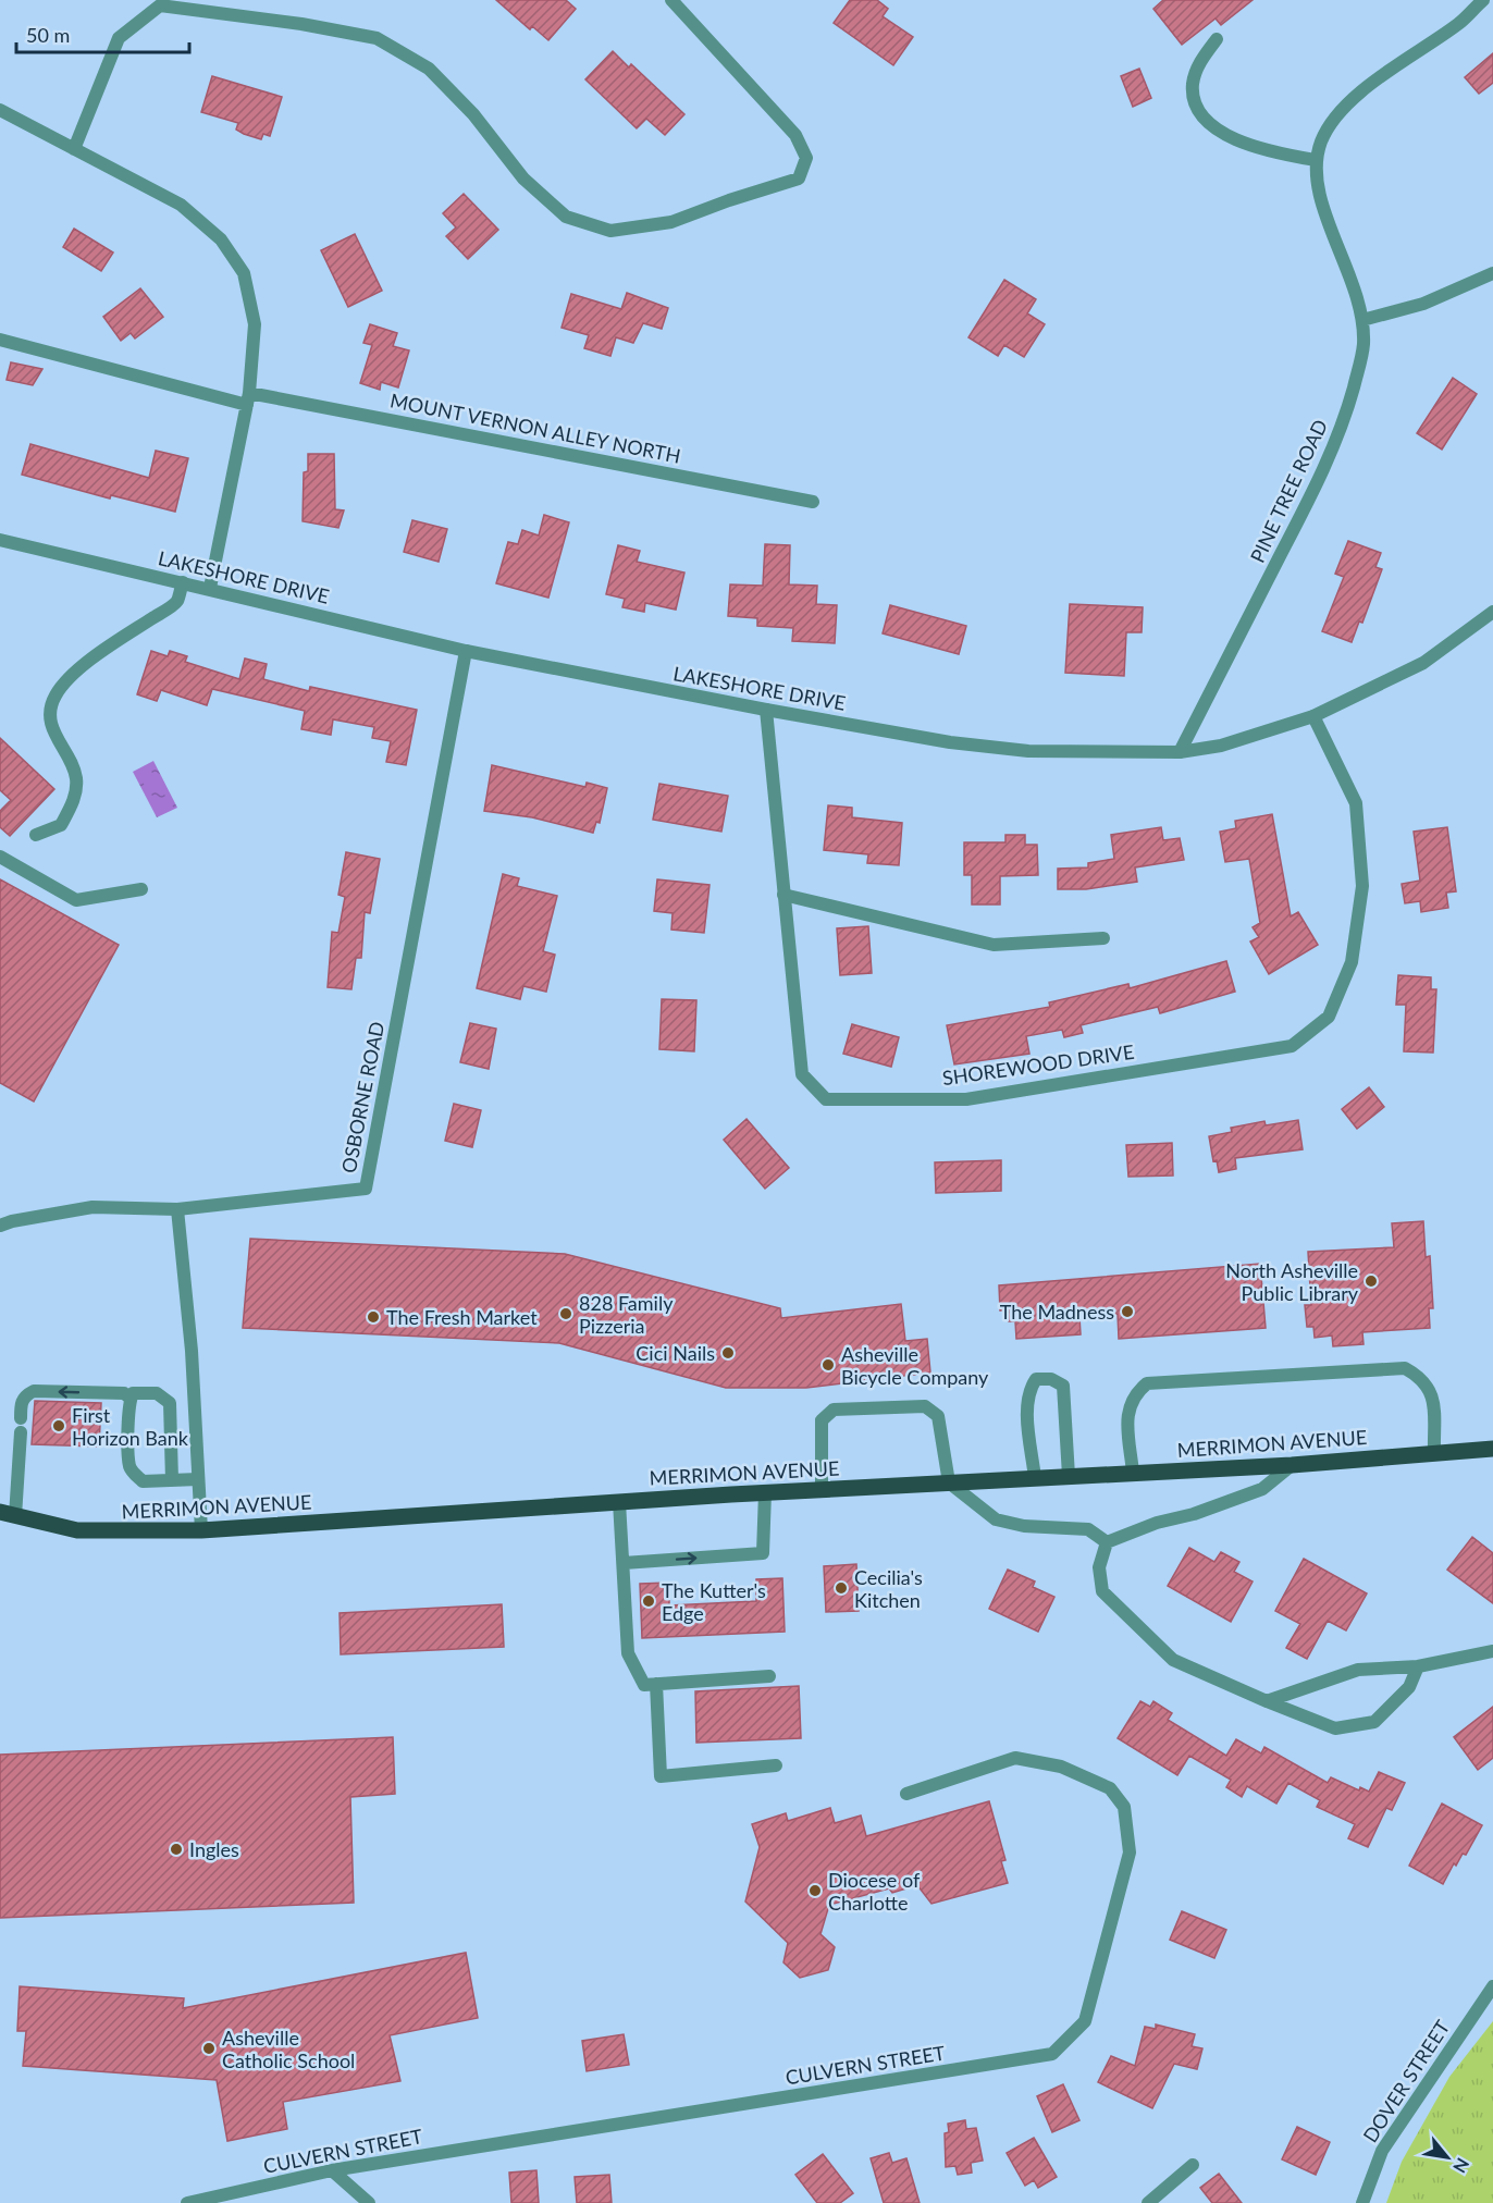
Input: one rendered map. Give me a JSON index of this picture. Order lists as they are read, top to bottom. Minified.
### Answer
{"streets":{"main road":["MERRIMON AVENUE"],"street":["MOUNT VERNON ALLEY NORTH","PINE TREE ROAD","LAKESHORE DRIVE","SHOREWOOD DRIVE","OSBORNE ROAD","CULVERN STREET","DOVER STREET"]},"crossings":[["PINE TREE ROAD","LAKESHORE DRIVE"],["LAKESHORE DRIVE","SHOREWOOD DRIVE"],["LAKESHORE DRIVE","OSBORNE ROAD"]],"places":["North Asheville Public Library","The Madness","828 Family Pizzeria","The Fresh Market","Cici Nails","Asheville Bicycle Company","First Horizon Bank","Cecilia's Kitchen","The Kutter's Edge","Ingles","Diocese of Charlotte","Asheville Catholic School"],"scale_bar":"50 m","north":"bottom right"}
